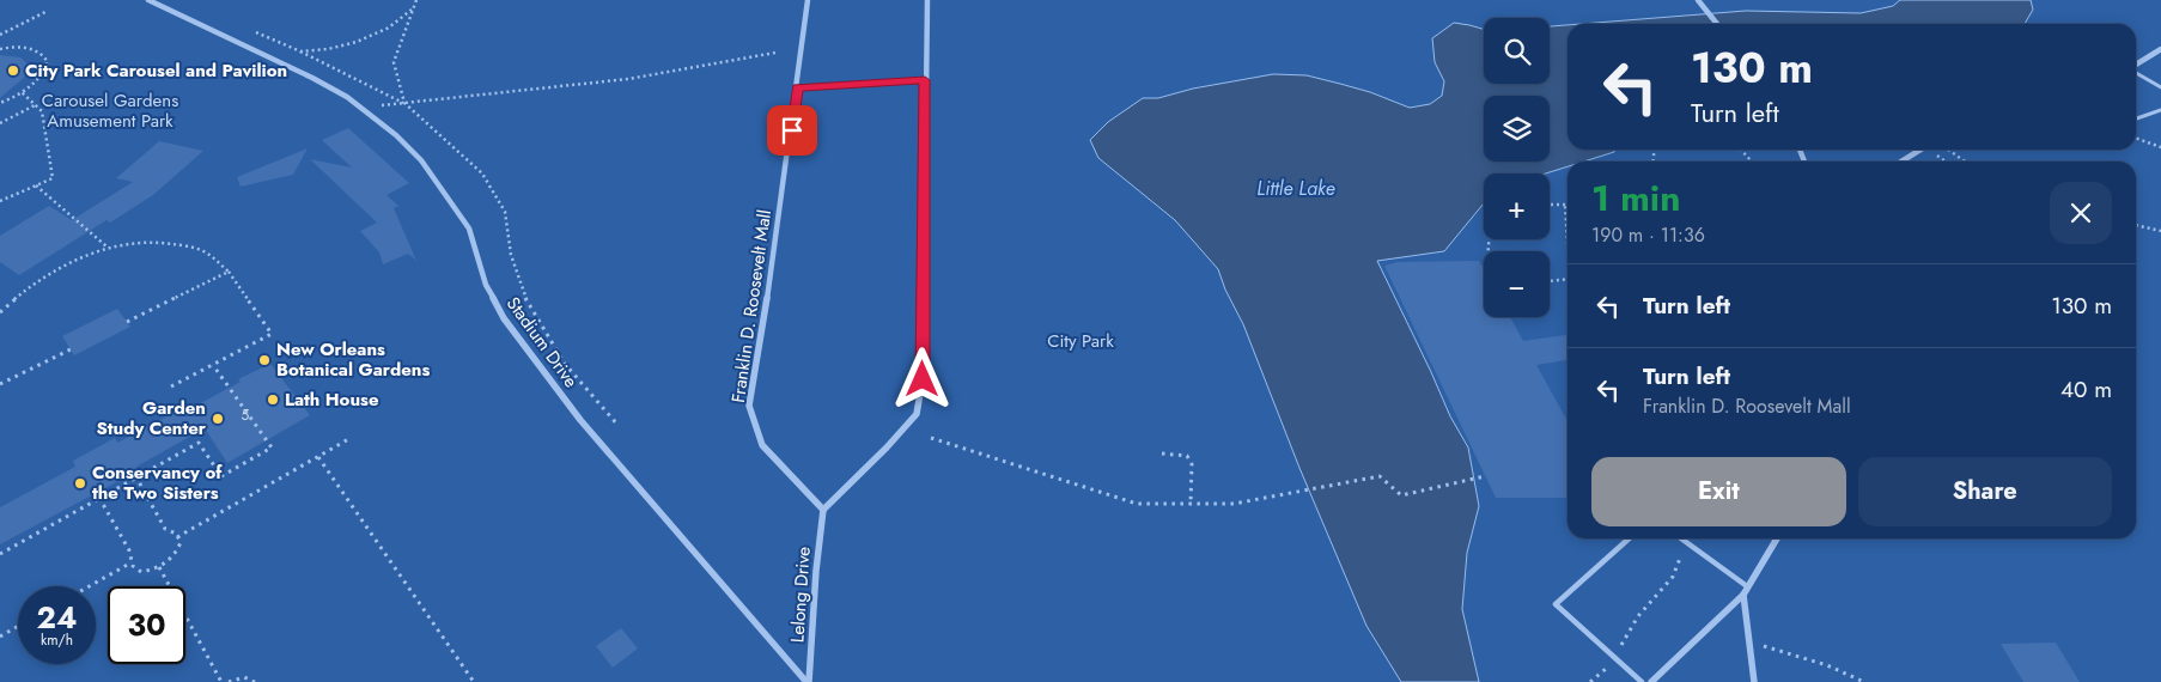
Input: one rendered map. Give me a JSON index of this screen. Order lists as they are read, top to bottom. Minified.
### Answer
{"streets":{"street":["Franklin D. Roosevelt Mall","Stadium Drive","Lelong Drive"]},"crossings":[["Franklin D. Roosevelt Mall","Lelong Drive"],["Stadium Drive","Lelong Drive"]],"water":["Little Lake"],"parks":["Carousel Gardens Amusement Park","City Park"],"places":["City Park Carousel and Pavilion","New Orleans Botanical Gardens","Lath House","Garden Study Center","Conservancy of the Two Sisters"],"house_numbers":["5"],"page":{"map_buttons":["+","−"],"turn":["130 m","Turn left"],"heading":["1 min","190 m · 11:36"],"list":[{"name":"Turn left","value":"130 m"},{"name":"Turn left","note":"Franklin D. Roosevelt Mall","value":"40 m"}],"buttons":["Exit","Share"],"speed":"24 km/h","limit":"30"}}
